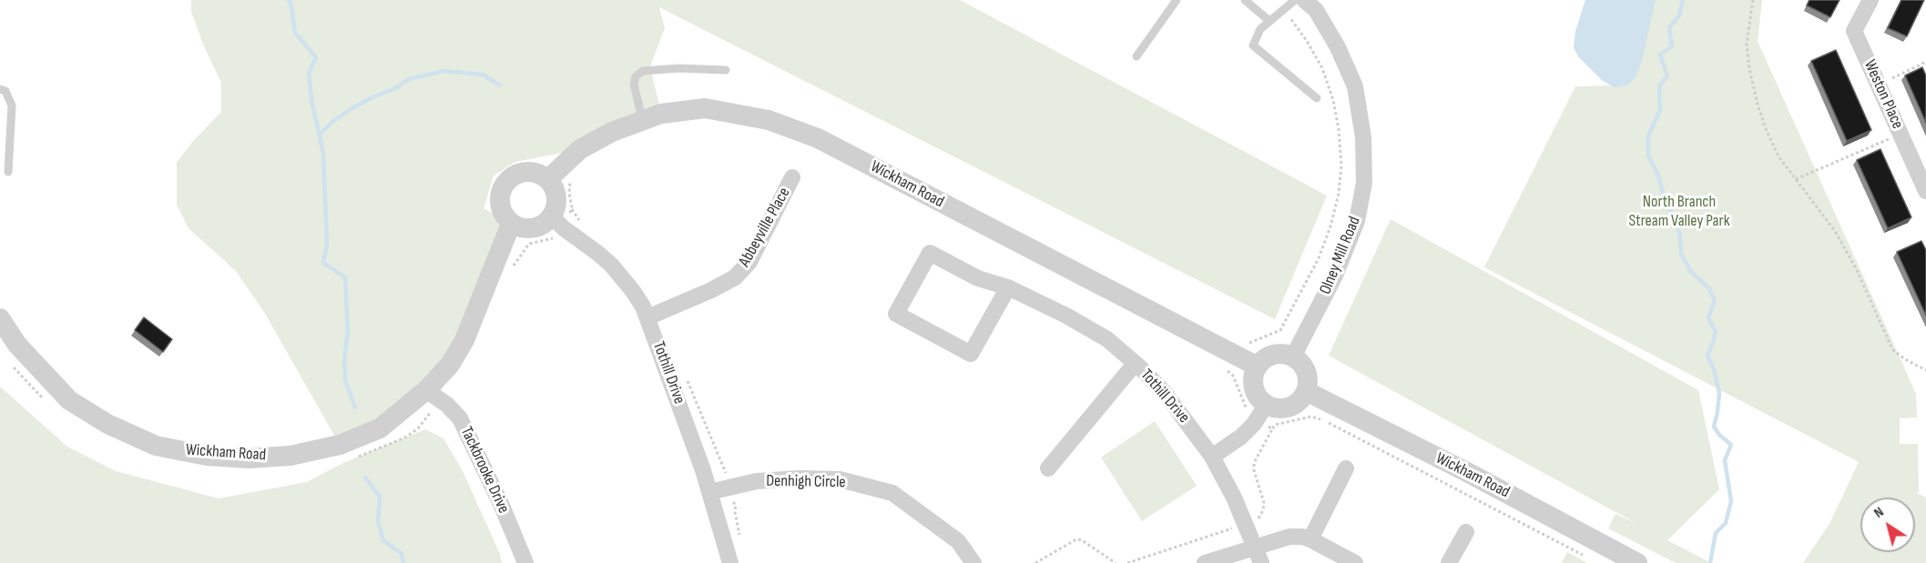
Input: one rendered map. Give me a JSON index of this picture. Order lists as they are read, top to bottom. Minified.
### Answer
{"streets":{"street":["Weston Place","Wickham Road","Abbeyville Place","Olney Mill Road","Tothill Drive","Tackbrooke Drive","Denhigh Circle"]},"crossings":[["Wickham Road","Olney Mill Road"],["Wickham Road","Tothill Drive"],["Wickham Road","Tackbrooke Drive"],["Abbeyville Place","Tothill Drive"],["Tothill Drive","Denhigh Circle"]],"parks":["North Branch Stream Valley Park"],"north":"top left"}
